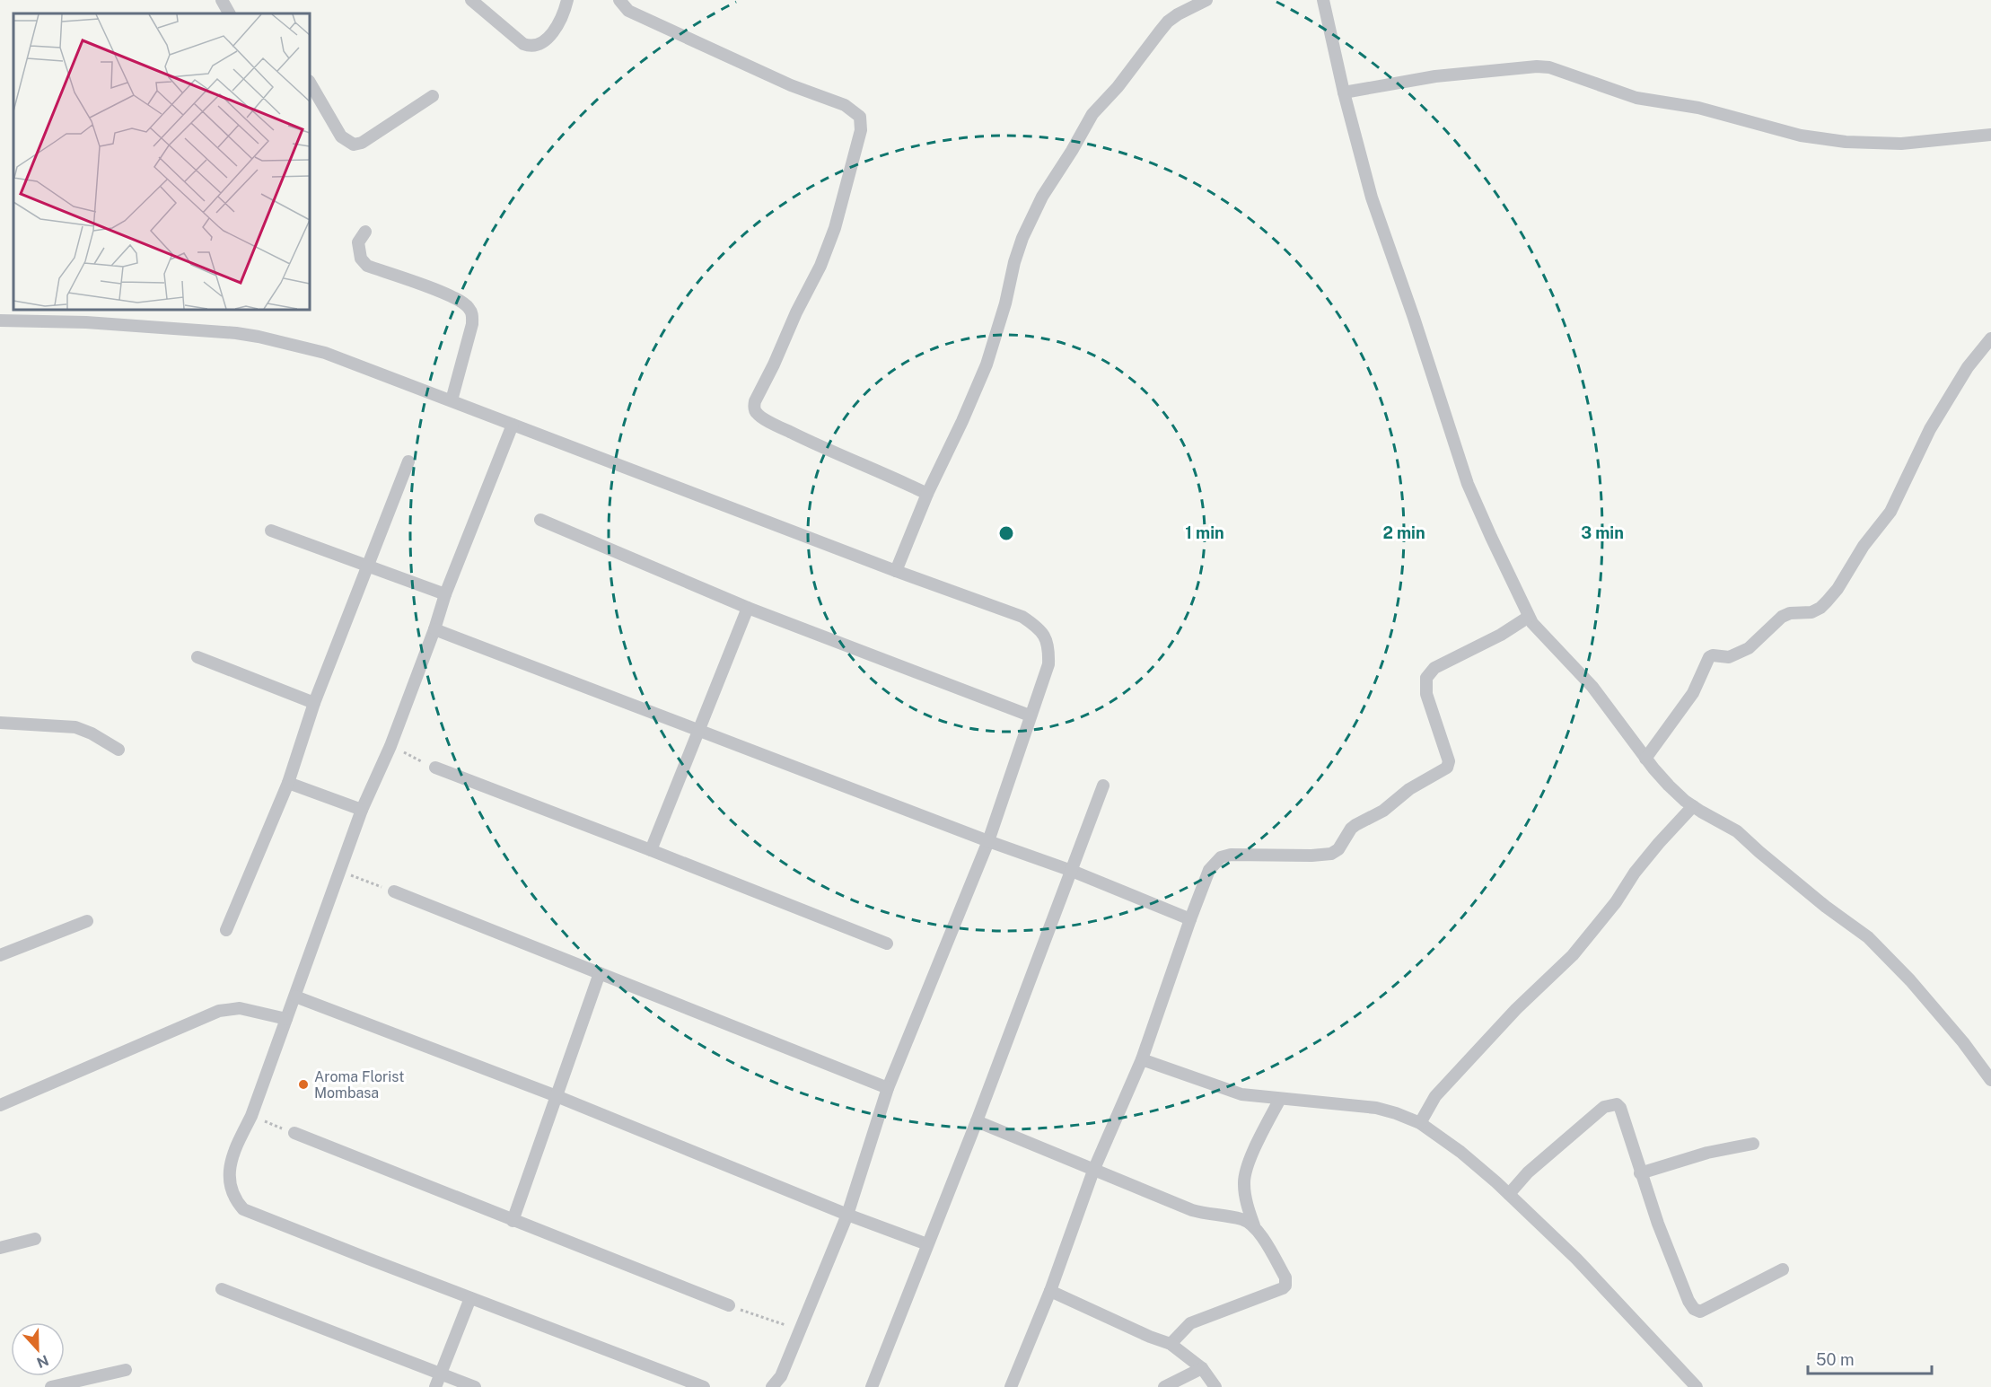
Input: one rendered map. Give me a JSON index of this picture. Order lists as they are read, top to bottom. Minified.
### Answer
{"places":["Aroma Florist Mombasa"],"scale_bar":"50 m","north":"bottom","rings":["1 min","2 min","3 min"]}
